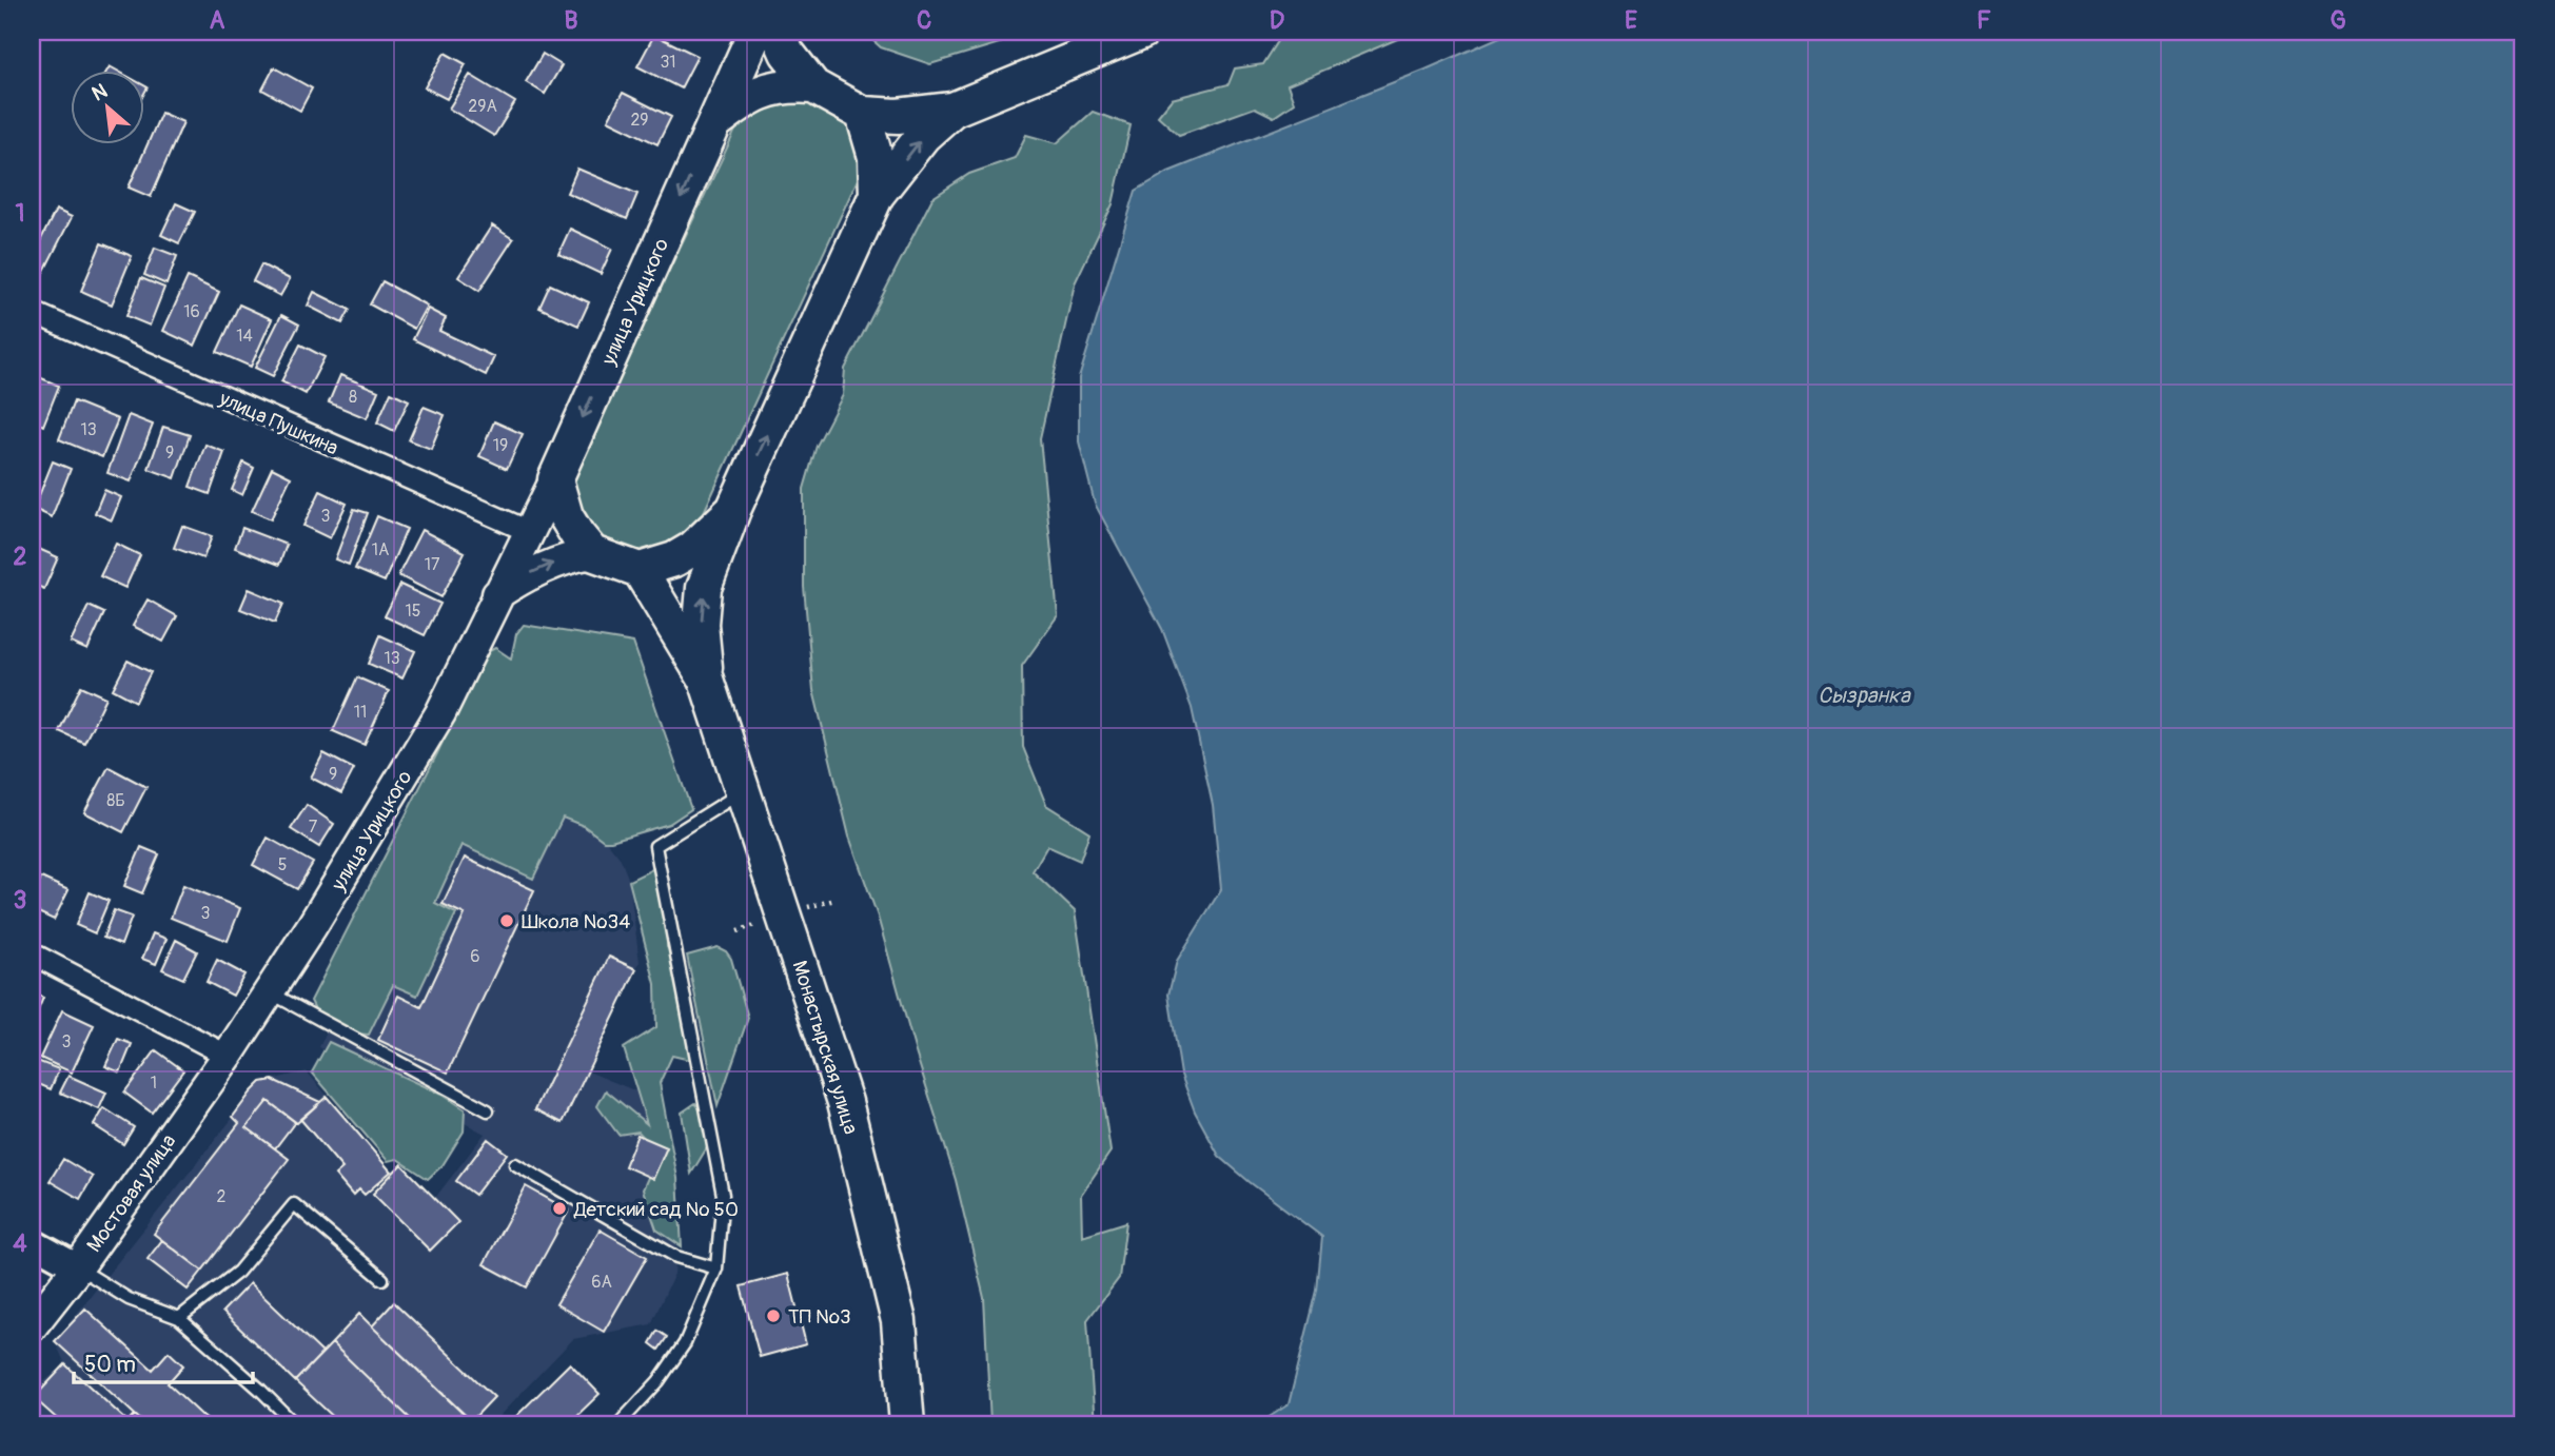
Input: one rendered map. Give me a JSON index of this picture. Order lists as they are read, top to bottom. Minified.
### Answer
{"streets":{"main road":["улица Урицкого","Монастырская улица","Мостовая улица"],"street":["улица Пушкина"]},"crossings":[["улица Урицкого","улица Пушкина"],["улица Урицкого","Мостовая улица"]],"water":["Сызранка"],"places":["Школа №34","Детский сад № 50","ТП №3"],"house_numbers":["31","29А","29","16","14","8","13","19","9","3","1А","17","15","13","11","9","8Б","7","5","3","6","3","1","2","6А"],"scale_bar":"50 m","north":"top left","grid":{"columns":["A","B","C","D","E","F","G"],"rows":["1","2","3","4"]}}
